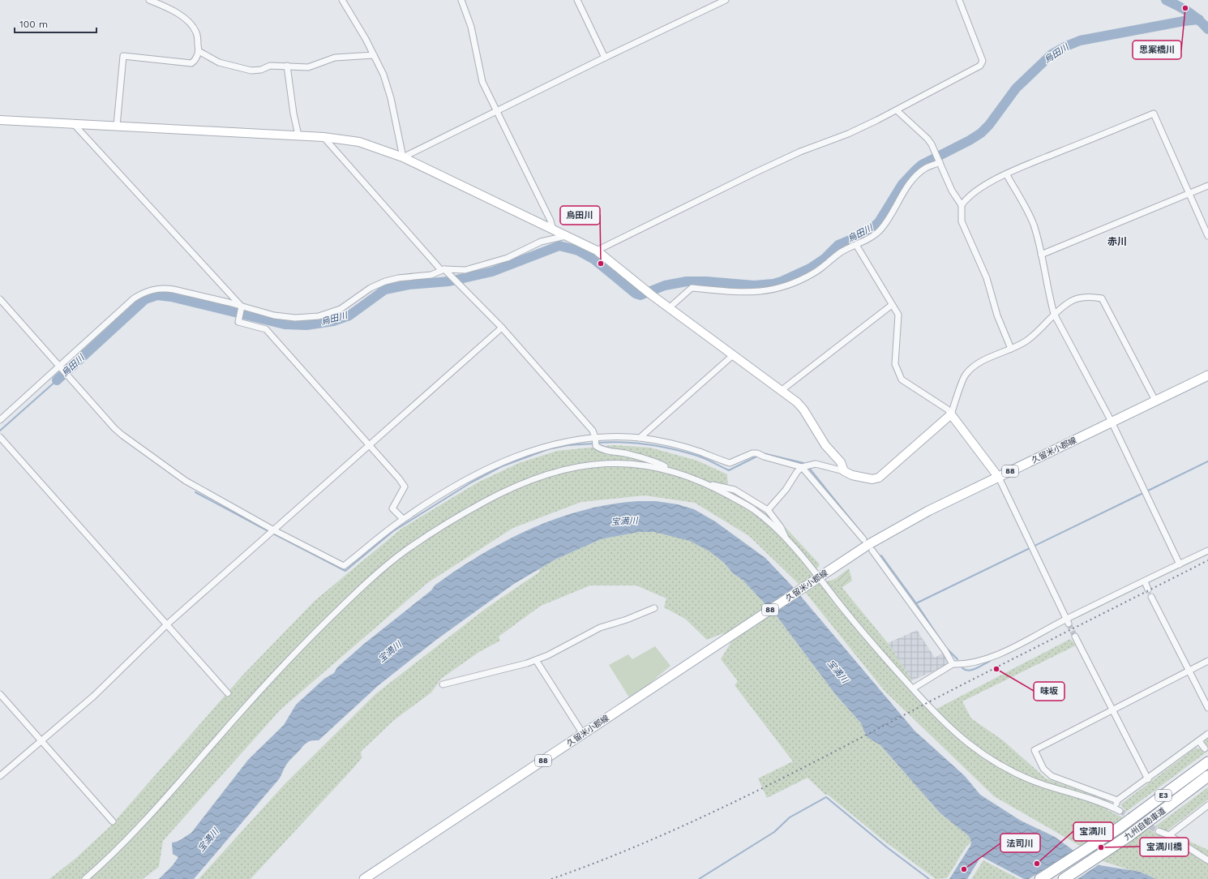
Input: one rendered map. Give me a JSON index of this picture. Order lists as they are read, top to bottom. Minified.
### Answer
{"streets":{"highway":["E3","九州自動車道"],"main road":["久留米小郡線","88"]},"districts":["赤川"],"water":["烏田川","宝満川"],"places":["思案橋川","烏田川","味坂","宝満川橋","宝満川","法司川"],"scale_bar":"100 m"}
